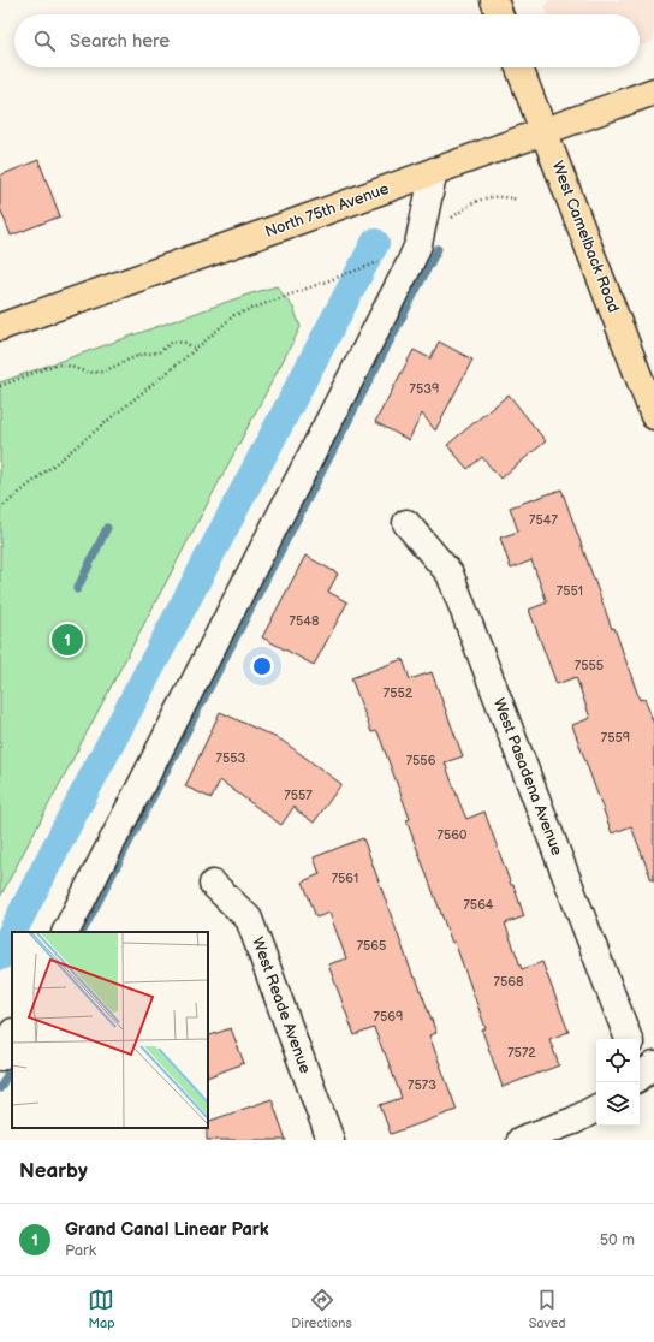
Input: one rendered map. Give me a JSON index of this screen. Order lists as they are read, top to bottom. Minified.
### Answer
{"streets":{"main road":["North 75th Avenue","West Camelback Road"],"street":["West Pasadena Avenue","West Reade Avenue"]},"crossings":[["North 75th Avenue","West Camelback Road"]],"house_numbers":["7539","7547","7551","7548","7555","7552","7559","7553","7556","7557","7560","7561","7564","7565","7568","7569","7572","7573"],"page":{"search":"Search here","pins":"1","heading":"Nearby","list":[{"mark":"1","name":"Grand Canal Linear Park","note":"Park","value":"50 m"}],"nav":["Map","Directions","Saved"]}}
